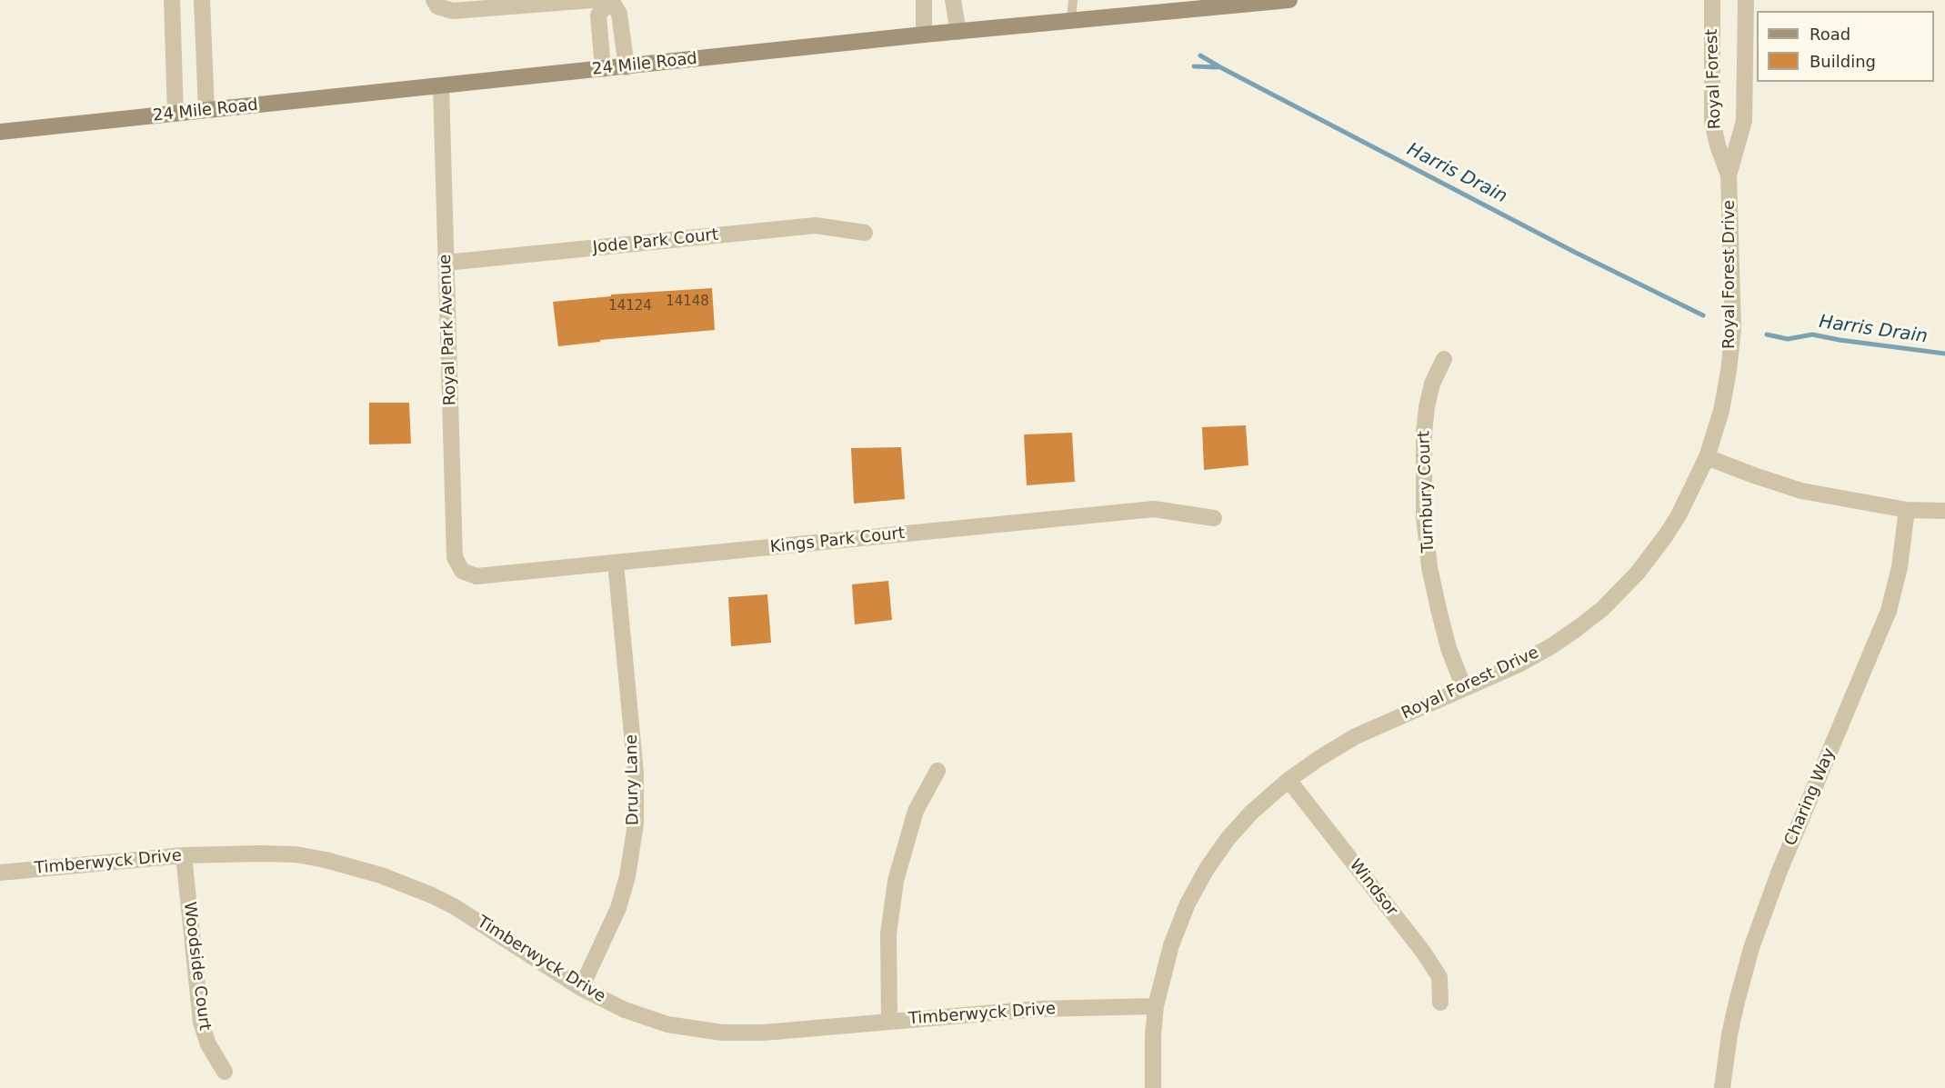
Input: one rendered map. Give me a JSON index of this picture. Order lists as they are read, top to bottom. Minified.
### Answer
{"streets":{"street":["24 Mile Road","Royal Forest","Jode Park Court","Royal Forest Drive","Royal Park Avenue","Turnbury Court","Kings Park Court","Drury Lane","Charing Way","Timberwyck Drive","Windsor","Woodside Court"]},"crossings":[["24 Mile Road","Royal Park Avenue"],["Royal Forest","Royal Forest Drive"],["Jode Park Court","Royal Park Avenue"],["Royal Forest Drive","Turnbury Court"],["Royal Forest Drive","Timberwyck Drive"],["Royal Forest Drive","Windsor"],["Royal Park Avenue","Kings Park Court"],["Kings Park Court","Drury Lane"],["Drury Lane","Timberwyck Drive"],["Timberwyck Drive","Woodside Court"]],"water":["Harris Drain"],"house_numbers":["14148","14124"],"legend":["Road","Building"]}
